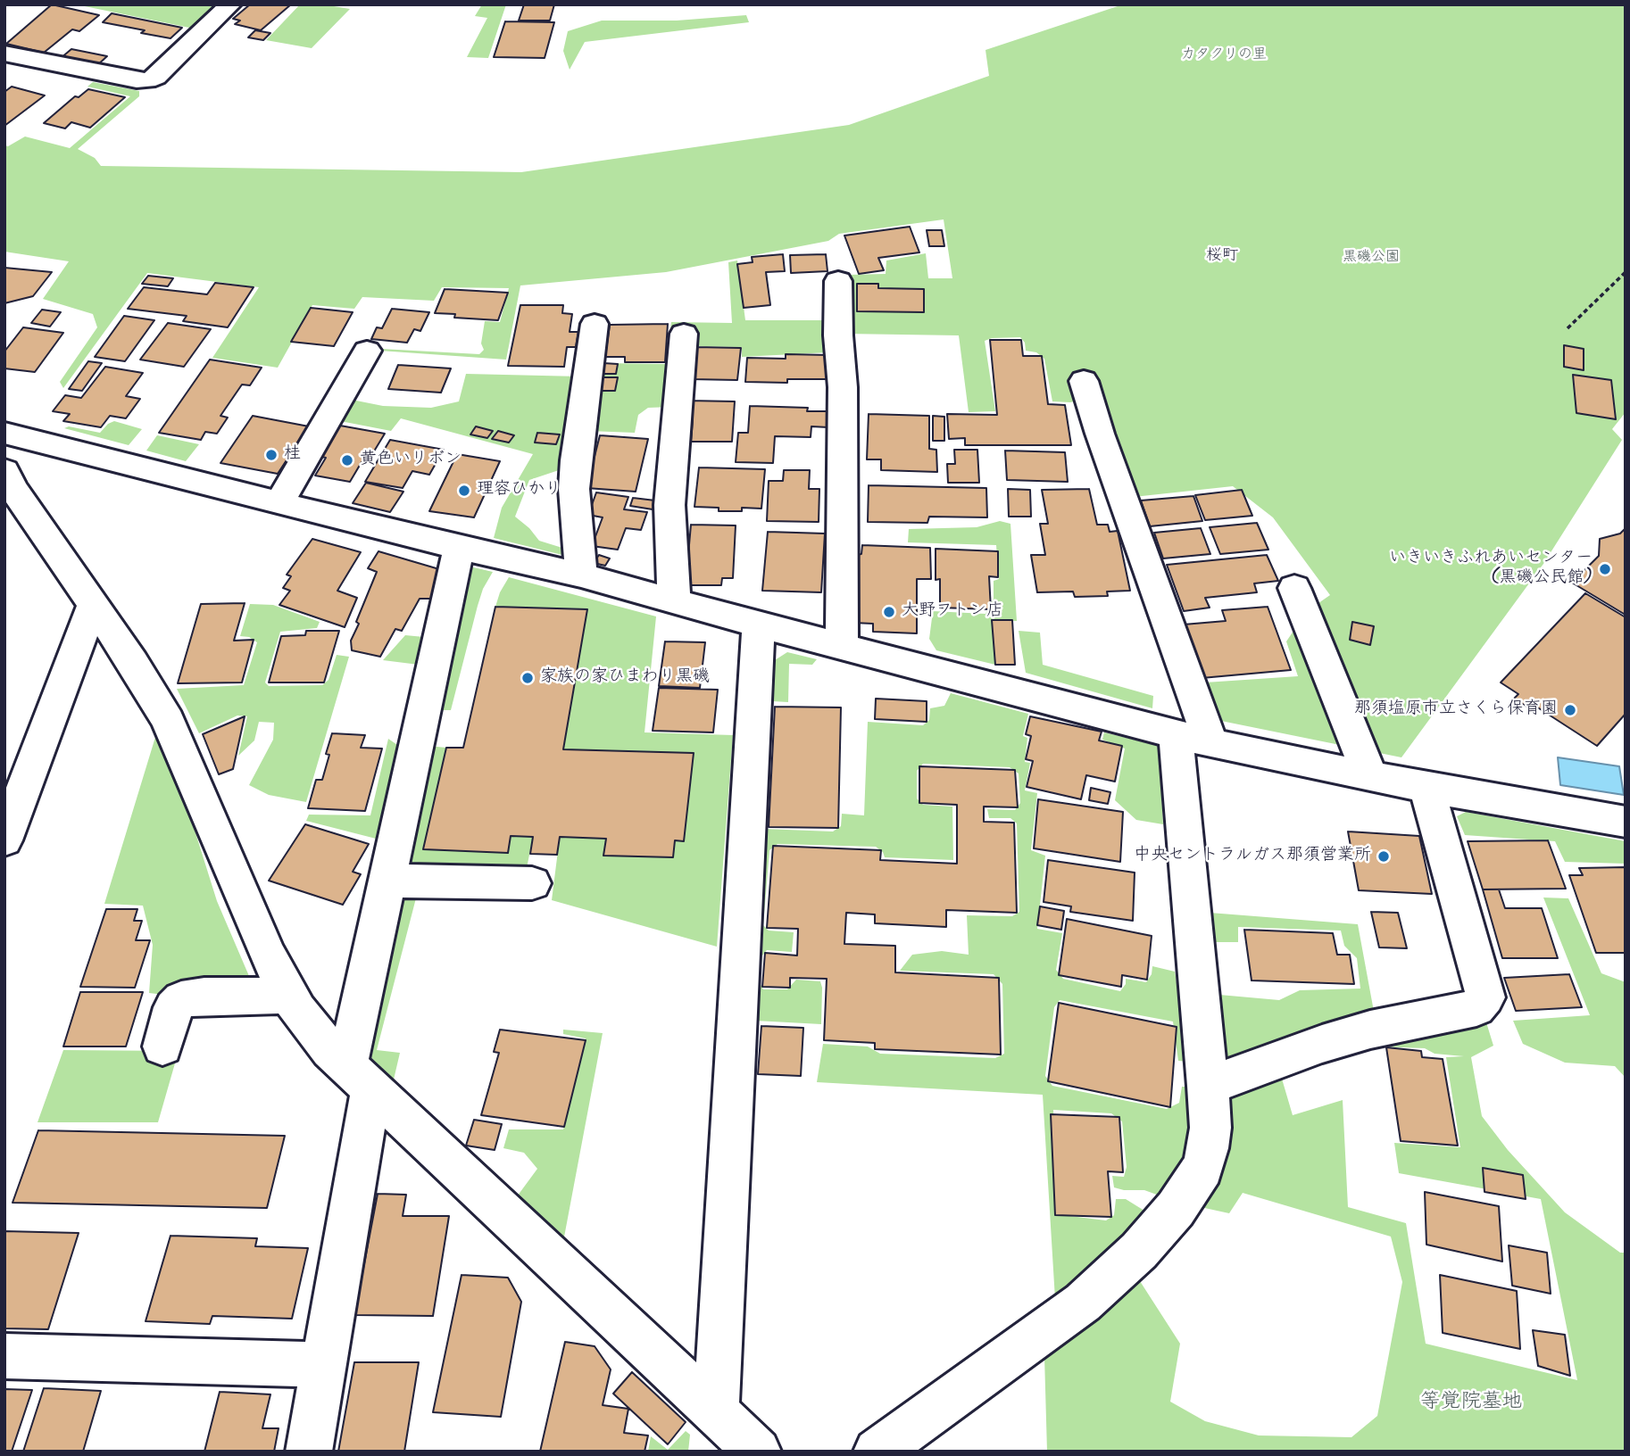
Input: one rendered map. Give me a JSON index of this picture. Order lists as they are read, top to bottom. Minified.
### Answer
{"districts":["桜町"],"parks":["カタクリの里","黒磯公園","等覚院墓地"],"places":["桂","黄色いリボン","理容ひかり","いきいきふれあいセンター (黒磯公民館)","大野フトン店","家族の家ひまわり黒磯","那須塩原市立さくら保育園","中央セントラルガス那須営業所"]}
